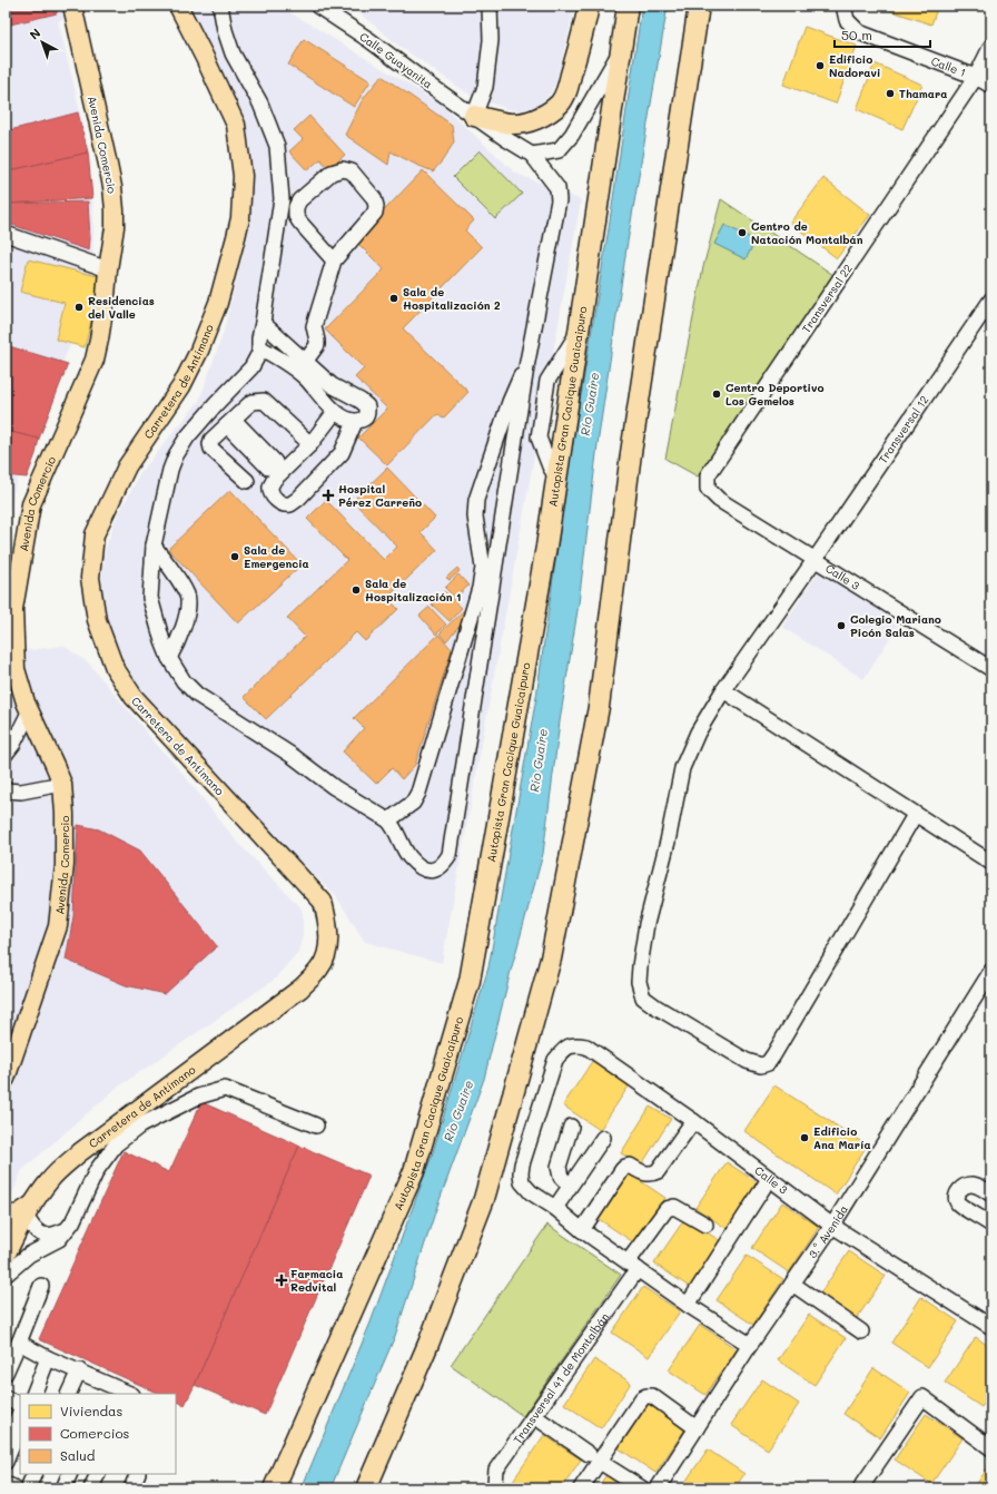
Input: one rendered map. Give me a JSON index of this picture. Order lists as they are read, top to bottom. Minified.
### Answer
{"streets":{"highway":["Autopista Gran Cacique Guaicaipuro"],"main road":["Avenida Comercio","Carretera de Antímano"],"street":["Calle Guayanita","Calle 1","Transversal 22","Transversal 12","Calle 3","3.° Avenida","Transversal 41 de Montalbán"]},"crossings":[["Calle 1","Transversal 22"],["Transversal 22","Calle 3"],["Transversal 12","Calle 3"],["Calle 3","3.° Avenida"]],"water":["Río Guaire"],"places":{"other":["Edificio Nadoravi","Thamara","Centro de Natación Montalbán","Sala de Hospitalización 2","Residencias del Valle","Centro Deportivo Los Gemelos","Sala de Emergencia","Sala de Hospitalización 1","Colegio Mariano Picón Salas","Edificio Ana María"],"health":["Hospital Pérez Carreño","Farmacia Redvital"]},"legend":["Viviendas","Comercios","Salud"],"scale_bar":"50 m","north":"top left"}
